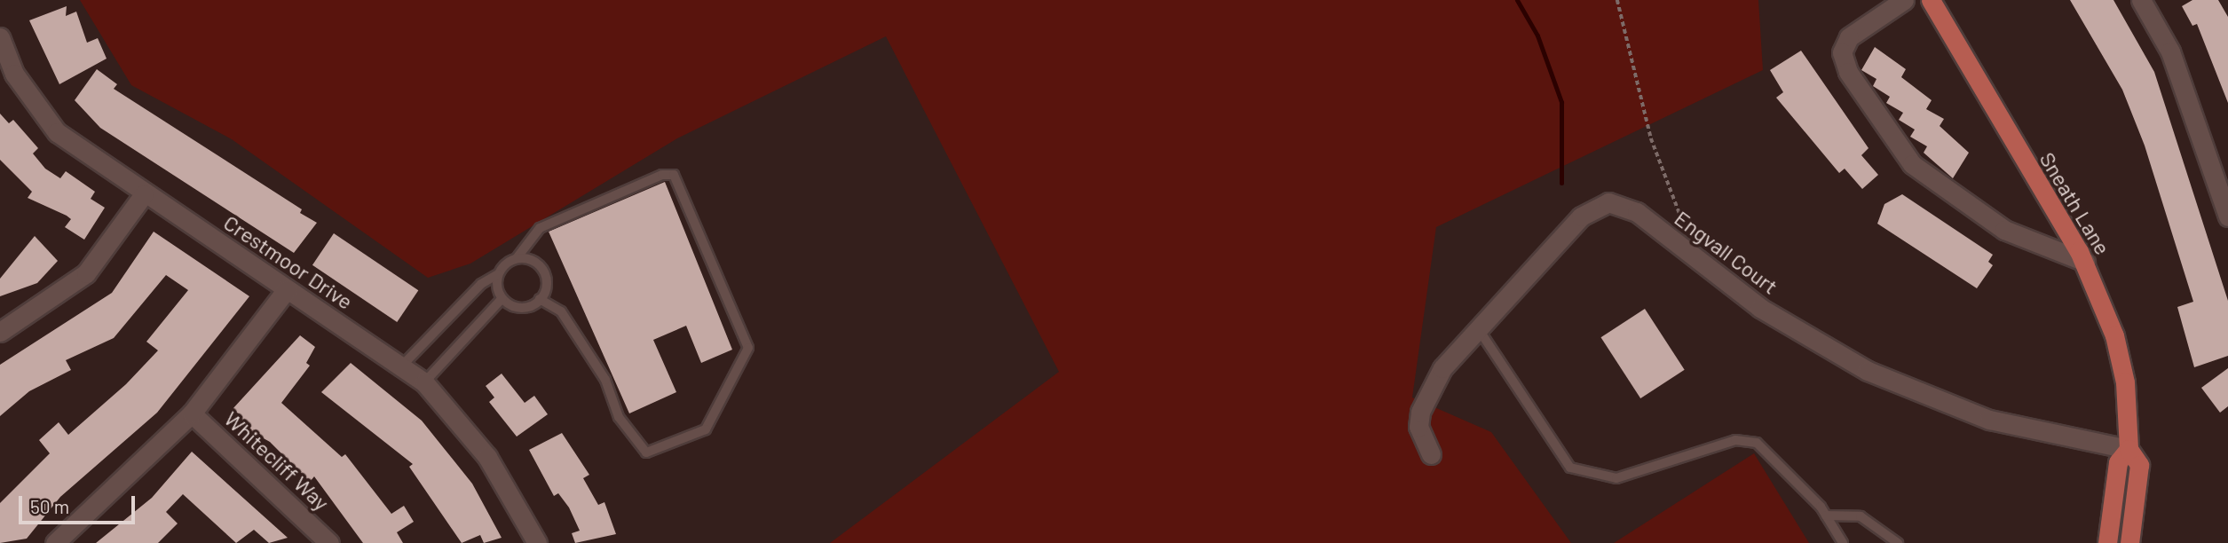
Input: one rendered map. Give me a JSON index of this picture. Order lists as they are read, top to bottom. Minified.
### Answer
{"streets":{"main road":["Sneath Lane"],"street":["Engvall Court","Crestmoor Drive","Whitecliff Way"]},"crossings":[["Sneath Lane","Engvall Court"]],"scale_bar":"50 m"}
